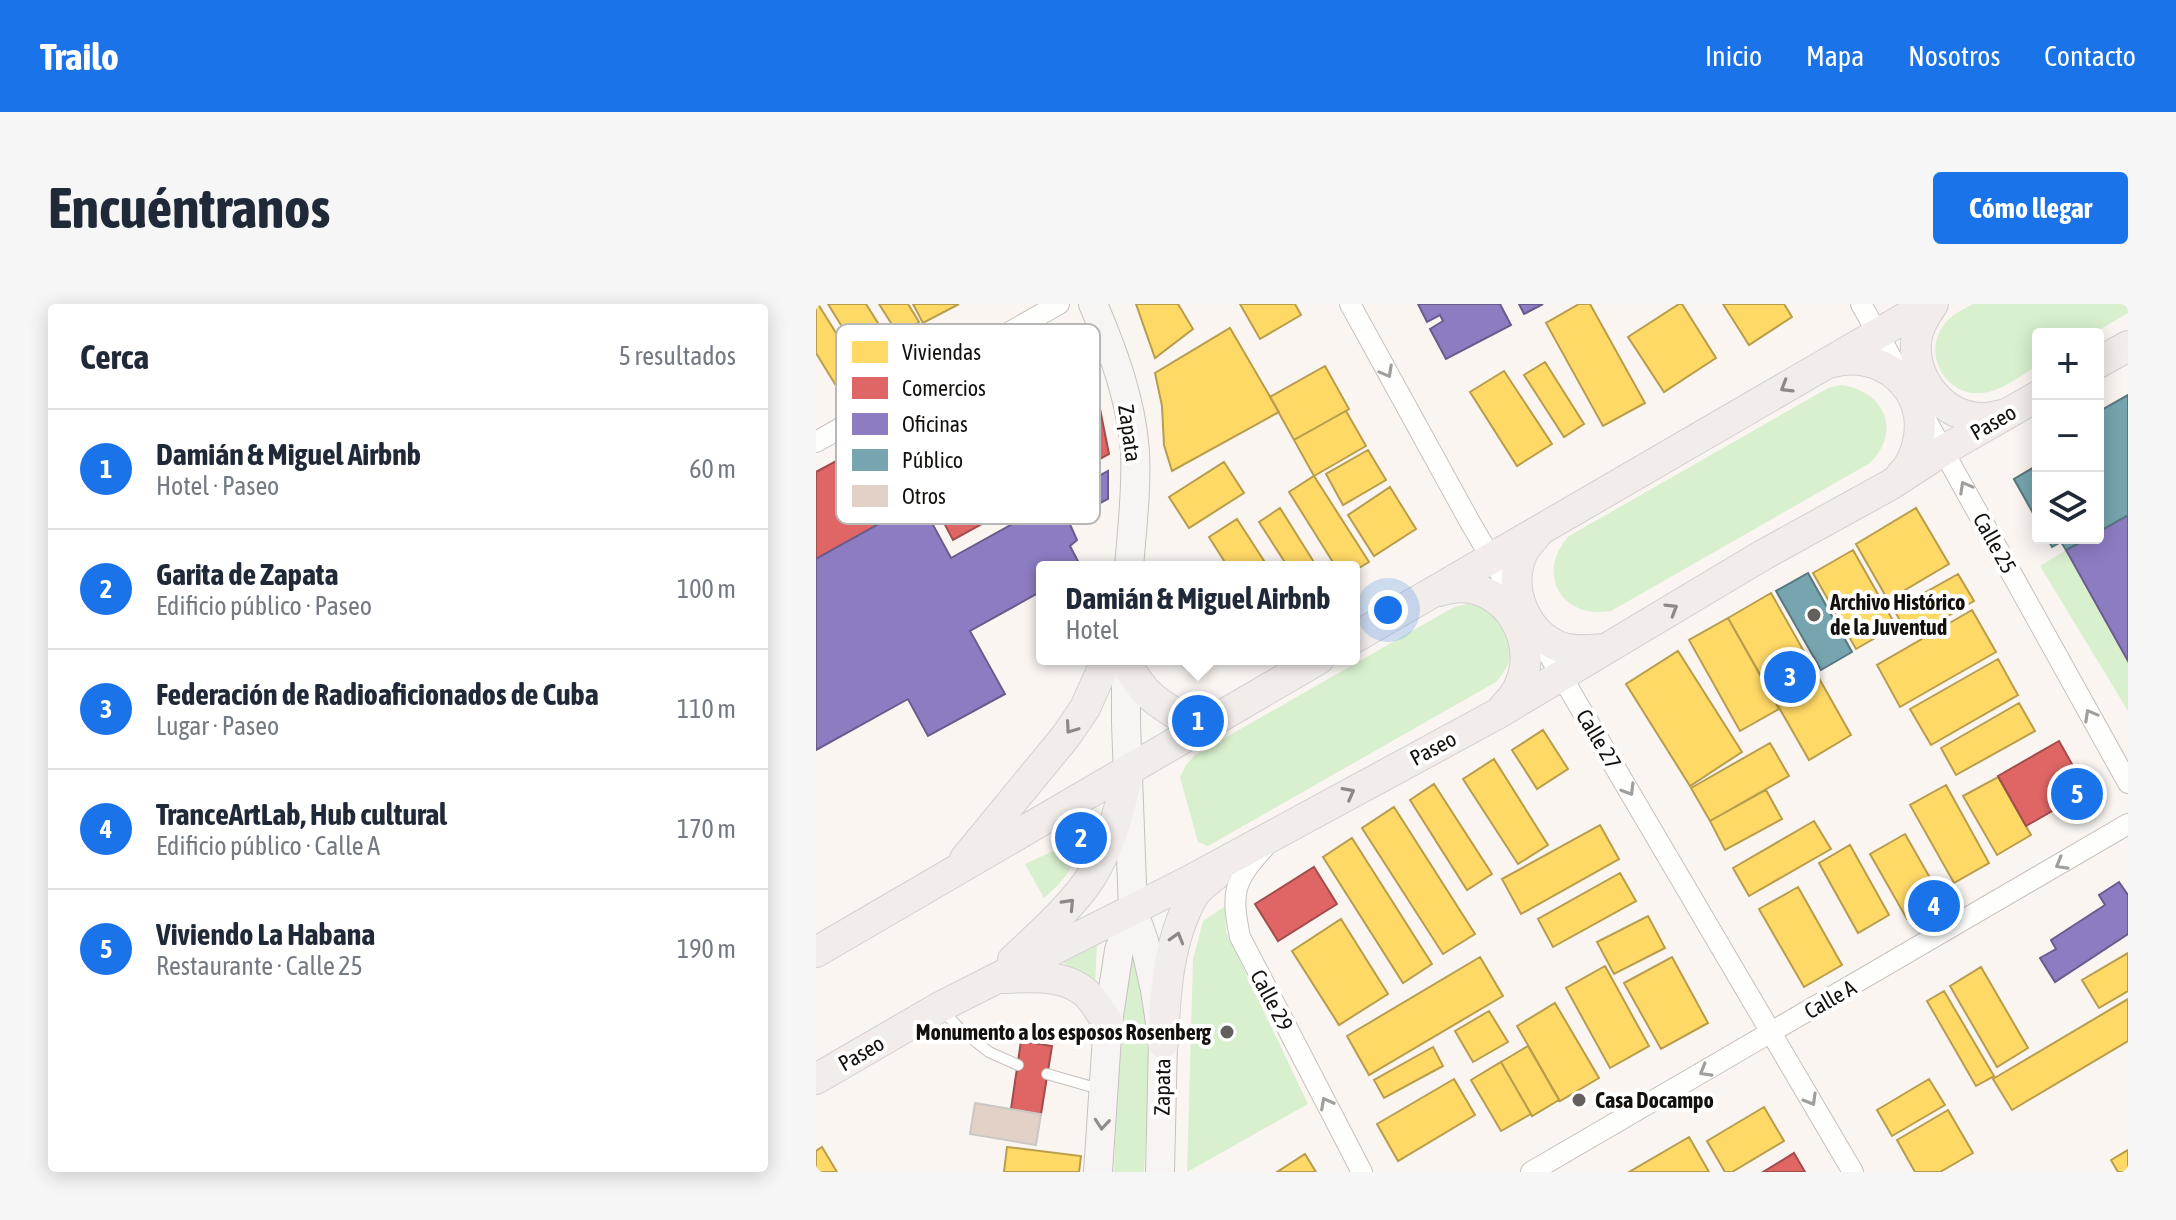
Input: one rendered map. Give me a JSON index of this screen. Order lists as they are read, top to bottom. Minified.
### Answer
{"streets":{"main road":["Paseo","Zapata"],"street":["Calle 25","Calle 27","Calle A","Calle 29"]},"crossings":[["Paseo","Zapata"],["Paseo","Calle 25"],["Paseo","Calle 27"],["Paseo","Calle 29"],["Calle 27","Calle A"]],"one_way":["Calle 25","Calle 27","Calle A","Calle 29"],"places":["Archivo Histórico de la Juventud","Monumento a los esposos Rosenberg","Casa Docampo"],"legend":["Viviendas","Comercios","Oficinas","Público","Otros"],"page":{"header":"Trailo","nav":["Inicio","Mapa","Nosotros","Contacto"],"buttons":"Cómo llegar","title":"Encuéntranos","heading":["Cerca","5 resultados"],"map_buttons":["+","−"],"list":[{"mark":"1","name":"Damián & Miguel Airbnb","note":"Hotel · Paseo","value":"60 m"},{"mark":"2","name":"Garita de Zapata","note":"Edificio público · Paseo","value":"100 m"},{"mark":"3","name":"Federación de Radioaficionados de Cuba","note":"Lugar · Paseo","value":"110 m"},{"mark":"4","name":"TranceArtLab, Hub cultural","note":"Edificio público · Calle A","value":"170 m"},{"mark":"5","name":"Viviendo La Habana","note":"Restaurante · Calle 25","value":"190 m"}],"popup":["Damián & Miguel Airbnb","Hotel"],"pins":["3","1","5","2","4"]}}
